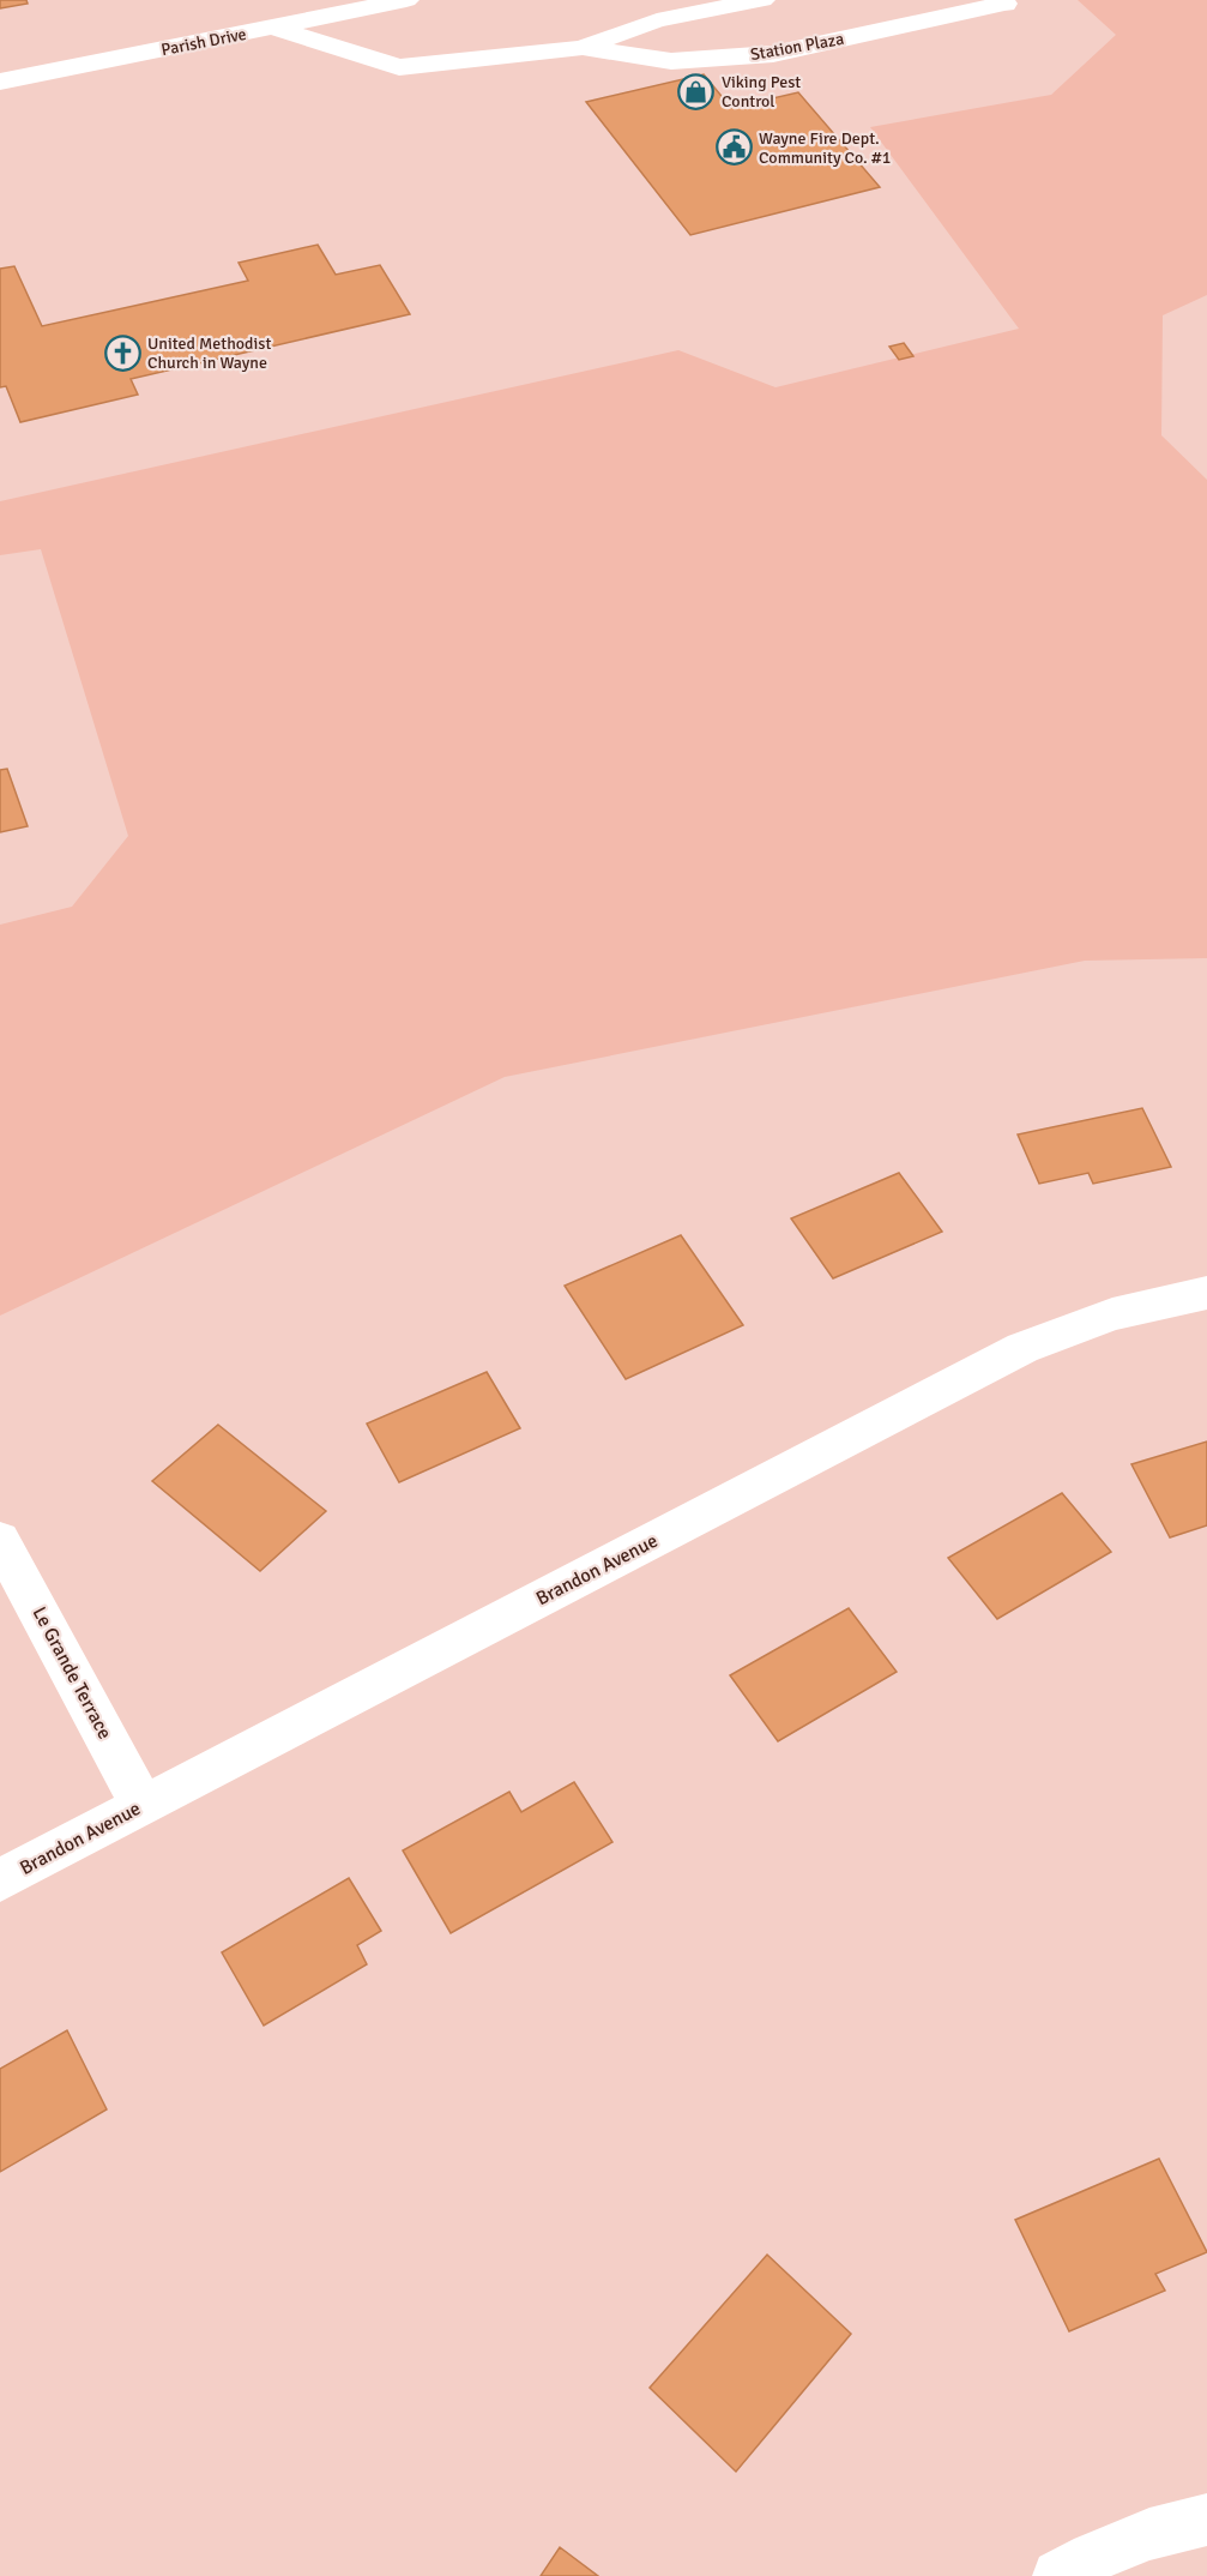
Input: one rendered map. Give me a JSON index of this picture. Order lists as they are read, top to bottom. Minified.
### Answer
{"streets":{"street":["Parish Drive","Station Plaza","Brandon Avenue","Le Grande Terrace"]},"crossings":[["Parish Drive","Station Plaza"],["Brandon Avenue","Le Grande Terrace"]],"places":{"shop":["Viking Pest Control"],"public building":["Wayne Fire Dept. Community Co. #1"],"church":["United Methodist Church in Wayne"]}}
